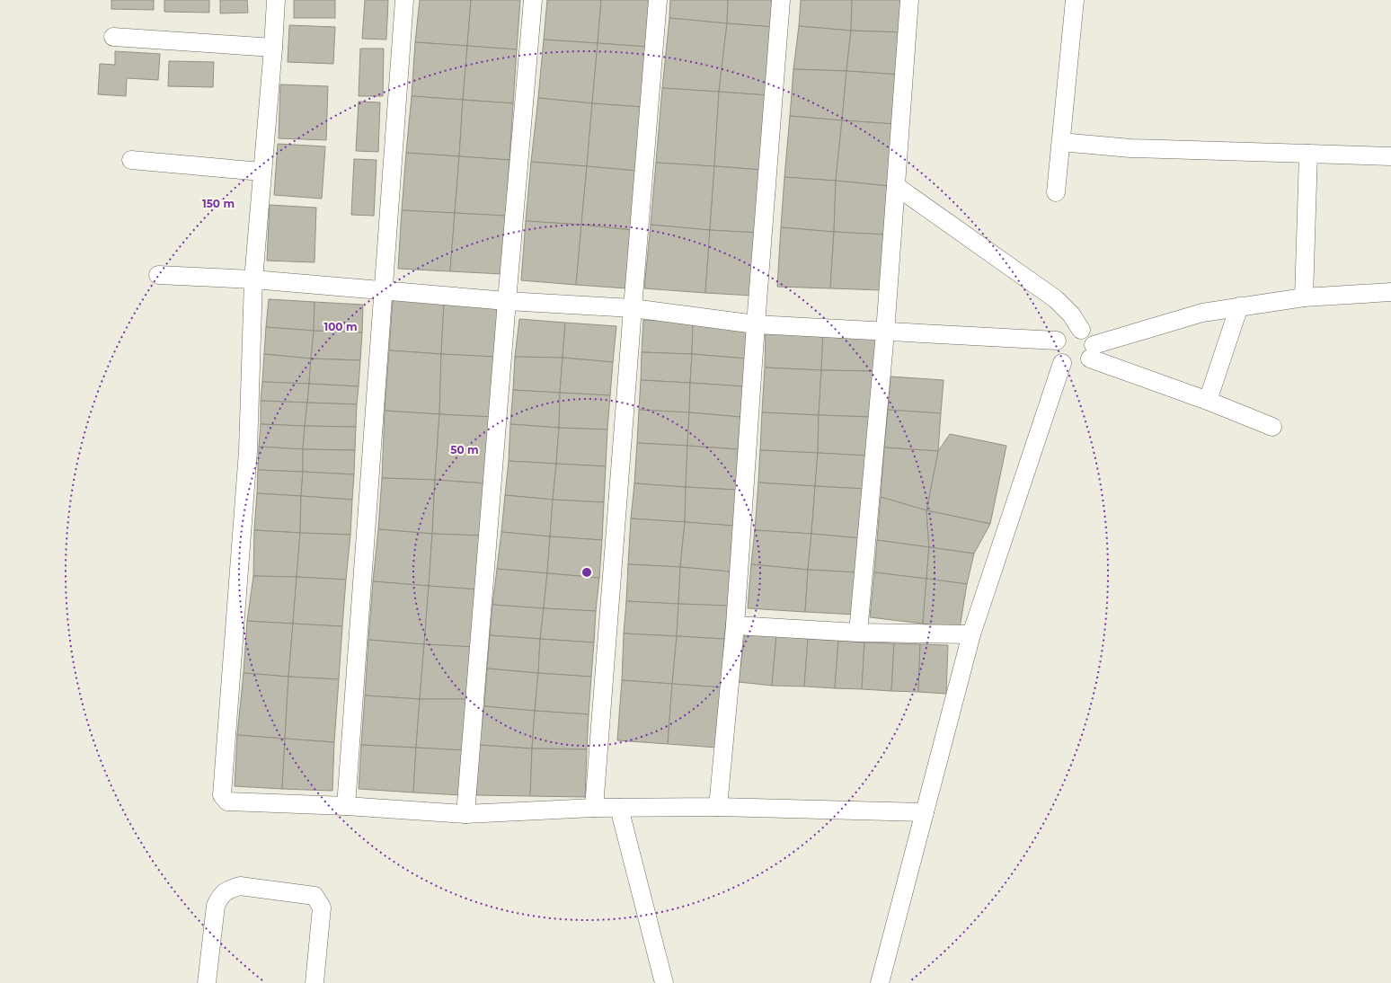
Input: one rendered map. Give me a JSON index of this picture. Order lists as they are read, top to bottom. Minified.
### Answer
{"rings":["150 m","100 m","50 m"]}
